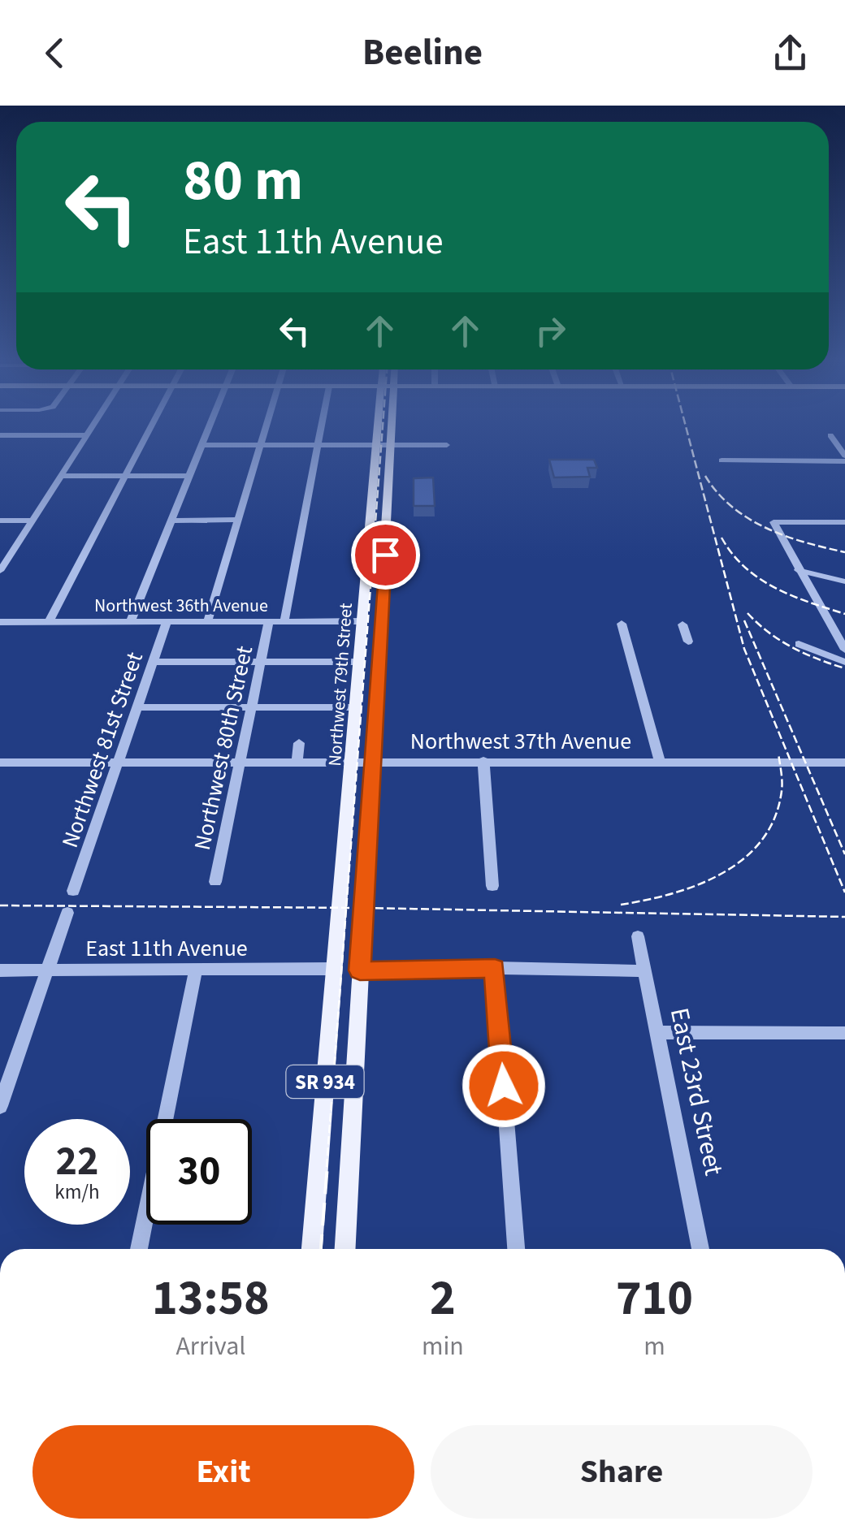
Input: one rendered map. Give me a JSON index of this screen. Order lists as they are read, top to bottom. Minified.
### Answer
{"streets":{"main road":["Northwest 79th Street","SR 934"],"street":["Northwest 36th Avenue","Northwest 37th Avenue","Northwest 80th Street","Northwest 81st Street","East 11th Avenue","East 23rd Street"]},"crossings":[["Northwest 36th Avenue","Northwest 79th Street"],["Northwest 36th Avenue","Northwest 80th Street"],["Northwest 36th Avenue","Northwest 81st Street"],["Northwest 79th Street","Northwest 37th Avenue"],["Northwest 79th Street","East 11th Avenue"],["Northwest 79th Street","SR 934"],["Northwest 37th Avenue","Northwest 80th Street"],["Northwest 37th Avenue","Northwest 81st Street"],["East 11th Avenue","SR 934"]],"page":{"header":"Beeline","turn":["80 m","East 11th Avenue"],"speed":"22 km/h","limit":"30","eta":["13:58","Arrival","2","min","710","m"],"buttons":["Exit","Share"]}}
